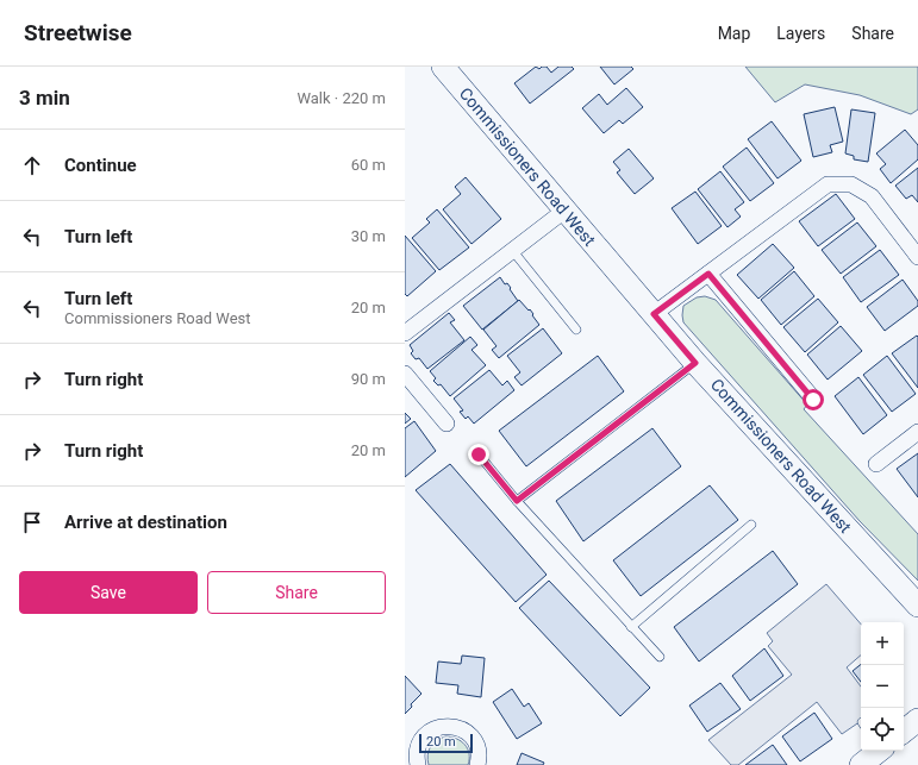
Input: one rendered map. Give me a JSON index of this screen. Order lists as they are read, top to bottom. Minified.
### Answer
{"streets":{"main road":["Commissioners Road West"]},"scale_bar":"20 m","page":{"header":"Streetwise","nav":["Map","Layers","Share"],"heading":["3 min","Walk · 220 m"],"list":[["Continue","60 m"],["Turn left","30 m"],["Turn left","Commissioners Road West","20 m"],["Turn right","90 m"],["Turn right","20 m"],"Arrive at destination"],"buttons":["Save","Share"],"map_buttons":["+","−"],"scale":"20 m"}}
